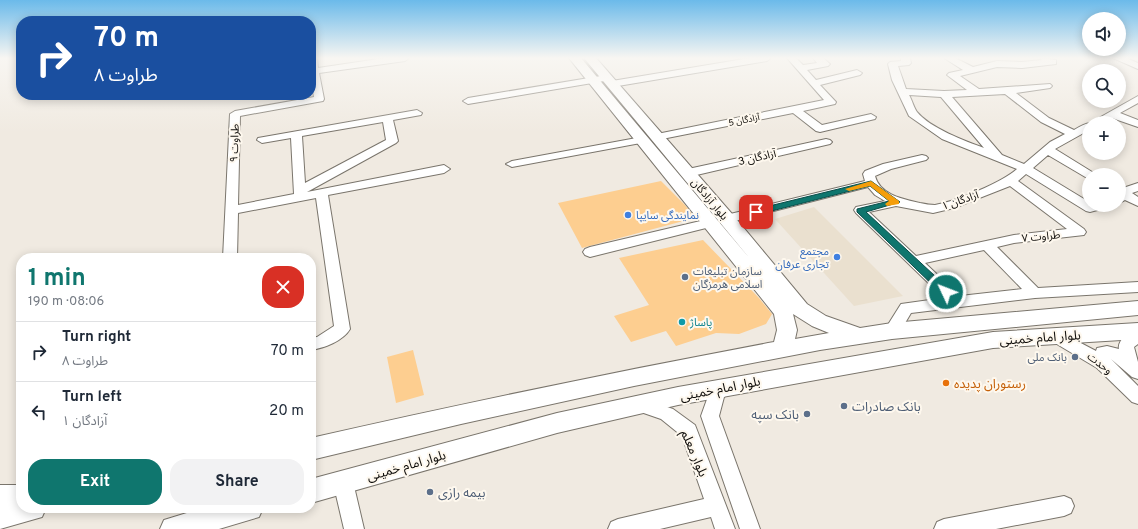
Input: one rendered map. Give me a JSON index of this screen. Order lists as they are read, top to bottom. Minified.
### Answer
{"streets":{"main road":["بلوار آزادگان","بلوار امام خمینی"],"street":["آزادگان 5","طراوت ۹","آزادگان 3","آزادگان ۱","طراوت ۷","وحدت","بلوار معلم"]},"crossings":[["آزادگان 5","بلوار آزادگان"],["آزادگان 3","بلوار آزادگان"],["بلوار آزادگان","بلوار امام خمینی"],["آزادگان ۱","طراوت ۷"],["بلوار امام خمینی","وحدت"],["بلوار امام خمینی","بلوار معلم"]],"places":["نمایندگی سایپا","مجتمع تجاری عرفان","سازمان تبلیغات اسلامی هرمزگان","پاساژ","بانک ملی","رستوران پدیده","بانک صادرات","بانک سپه","بیمه رازی"],"page":{"map_buttons":["+","−"],"turn":["70 m","طراوت ۸"],"heading":["1 min","190 m · 08:06"],"list":[{"name":"Turn right","note":"طراوت ۸","value":"70 m"},{"name":"Turn left","note":"آزادگان ۱","value":"20 m"}],"buttons":["Exit","Share"]}}
